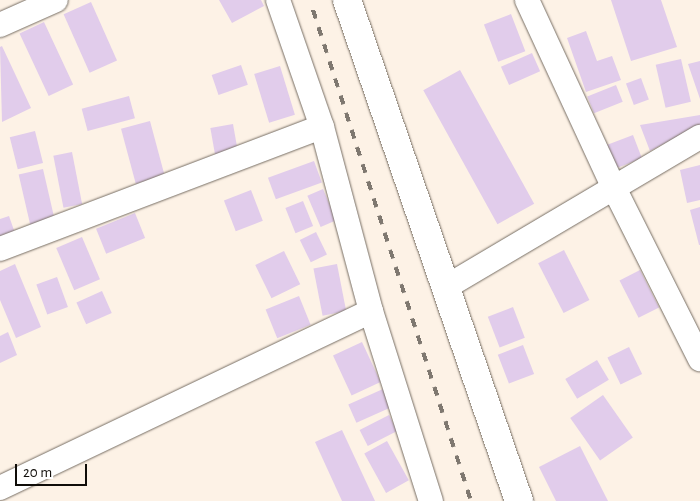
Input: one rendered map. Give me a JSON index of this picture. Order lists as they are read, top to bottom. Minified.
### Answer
{"scale_bar":"20 m"}
